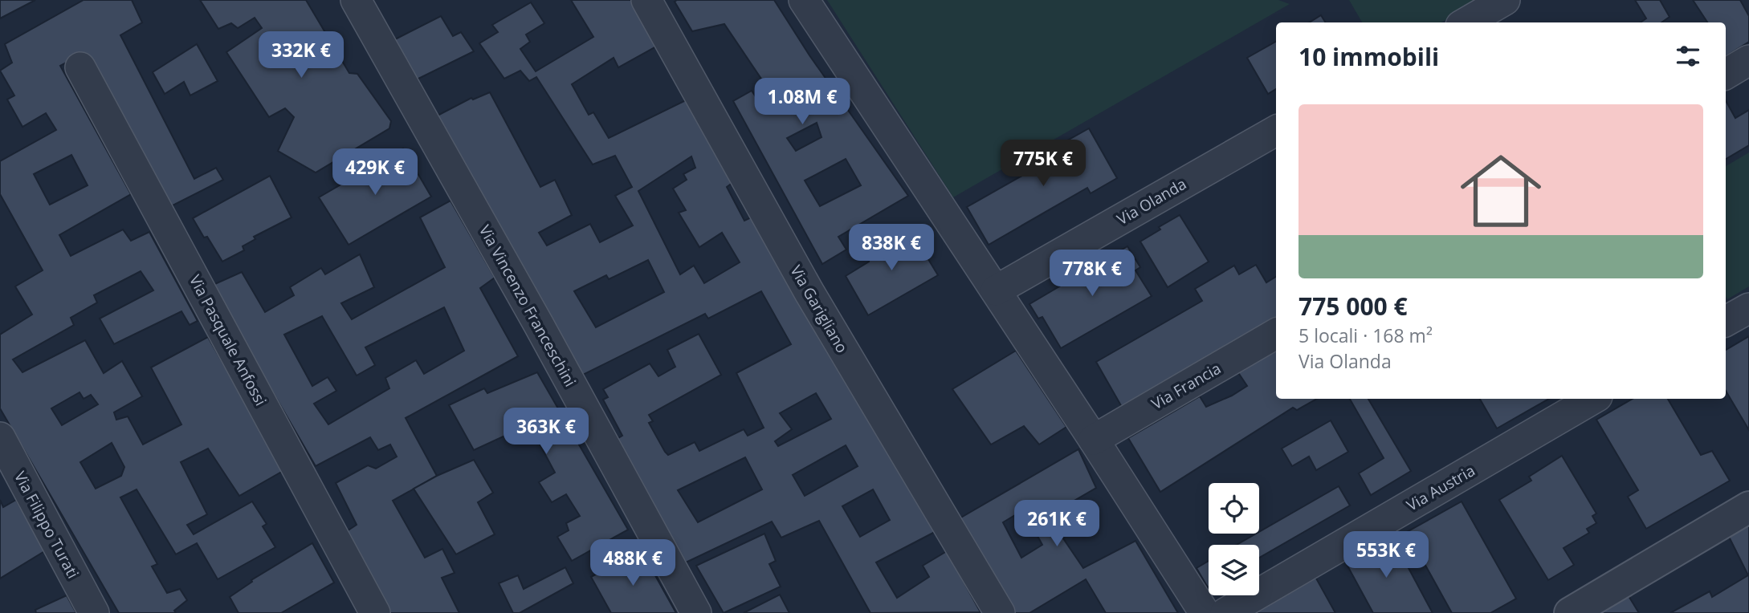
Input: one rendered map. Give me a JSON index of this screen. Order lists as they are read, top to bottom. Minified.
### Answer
{"streets":{"street":["Via Olanda","Via Vincenzo Franceschini","Via Garigliano","Via Pasquale Anfossi","Via Francia","Via Austria","Via Filippo Turati"]},"page":{"heading":"10 immobili","price":["332K €","1.08M €","775K €","429K €","838K €","778K €","363K €","261K €","553K €","488K €"],"list":[{"name":"775 000 €","note":"5 locali · 168 m² · Via Olanda"}]}}
